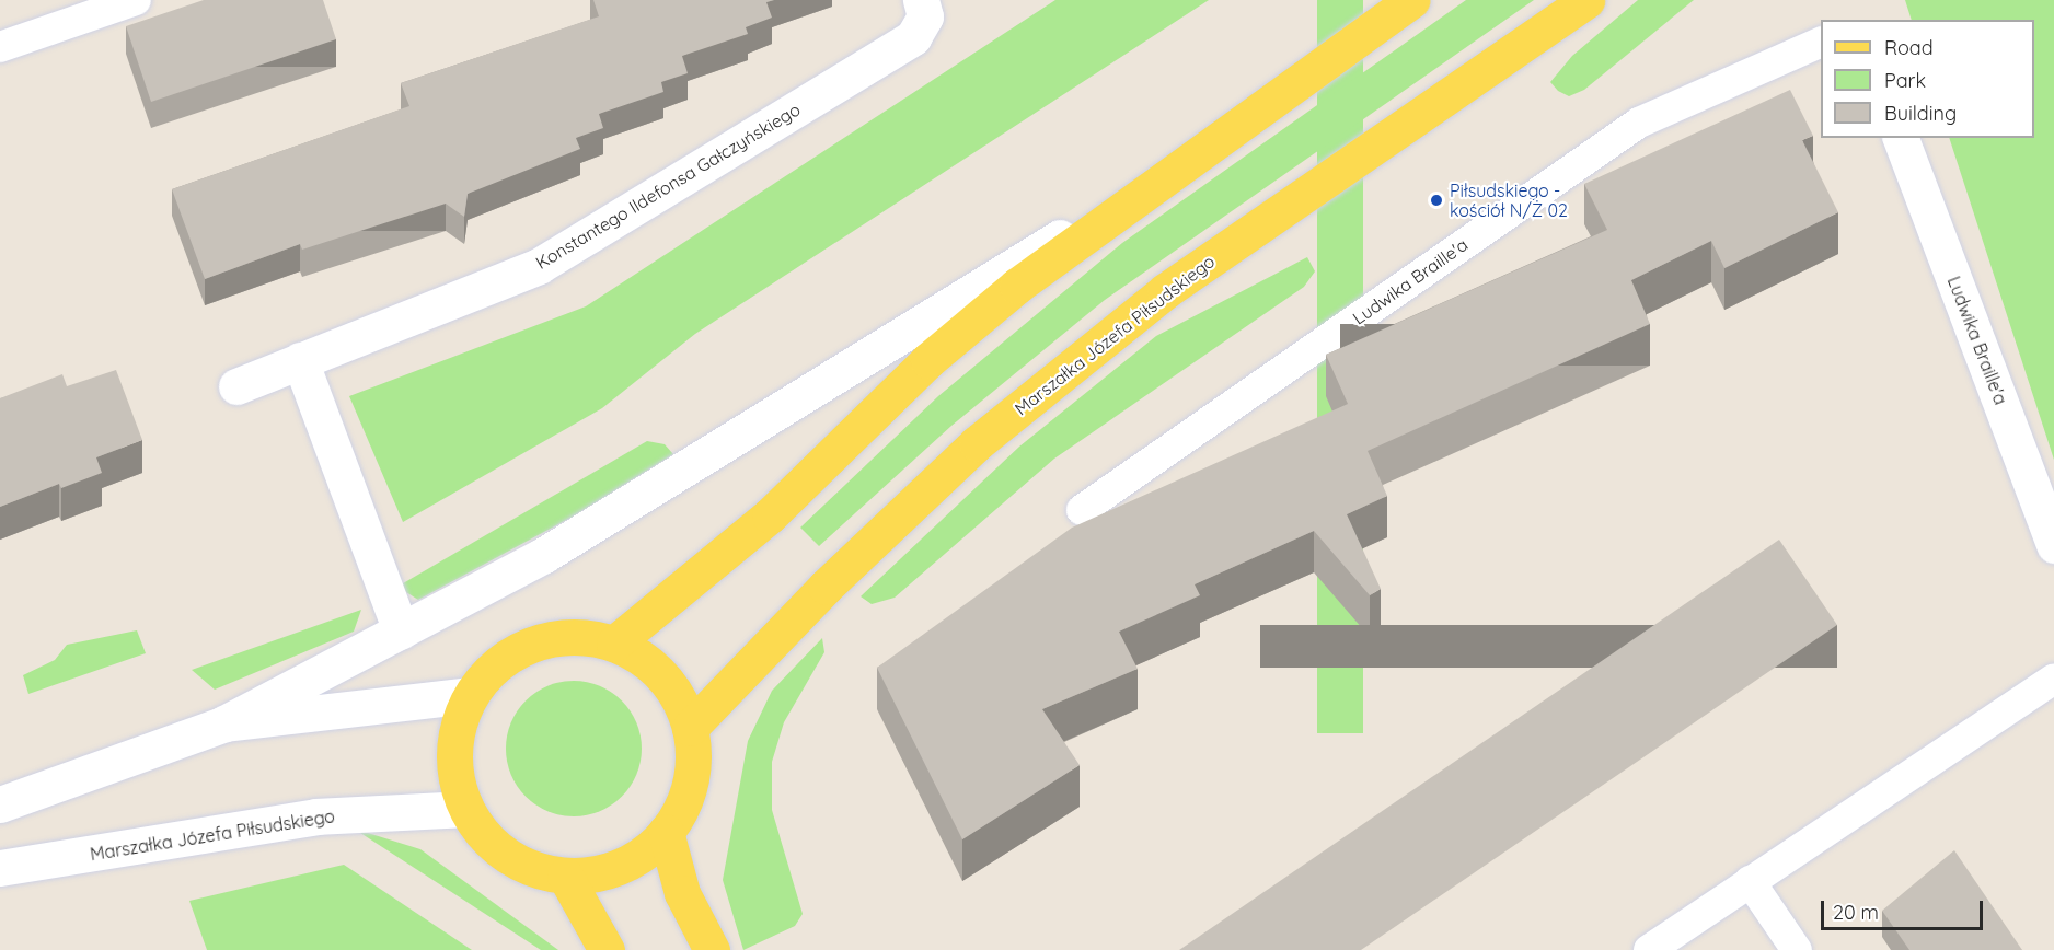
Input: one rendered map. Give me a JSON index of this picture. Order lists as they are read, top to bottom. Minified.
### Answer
{"streets":{"main road":["Marszałka Józefa Piłsudskiego"],"street":["Konstantego Ildefonsa Gałczyńskiego","Ludwika Braille'a"]},"places":["Piłsudskiego - kościół N/Ż 02"],"legend":["Road","Park","Building"],"scale_bar":"20 m"}
